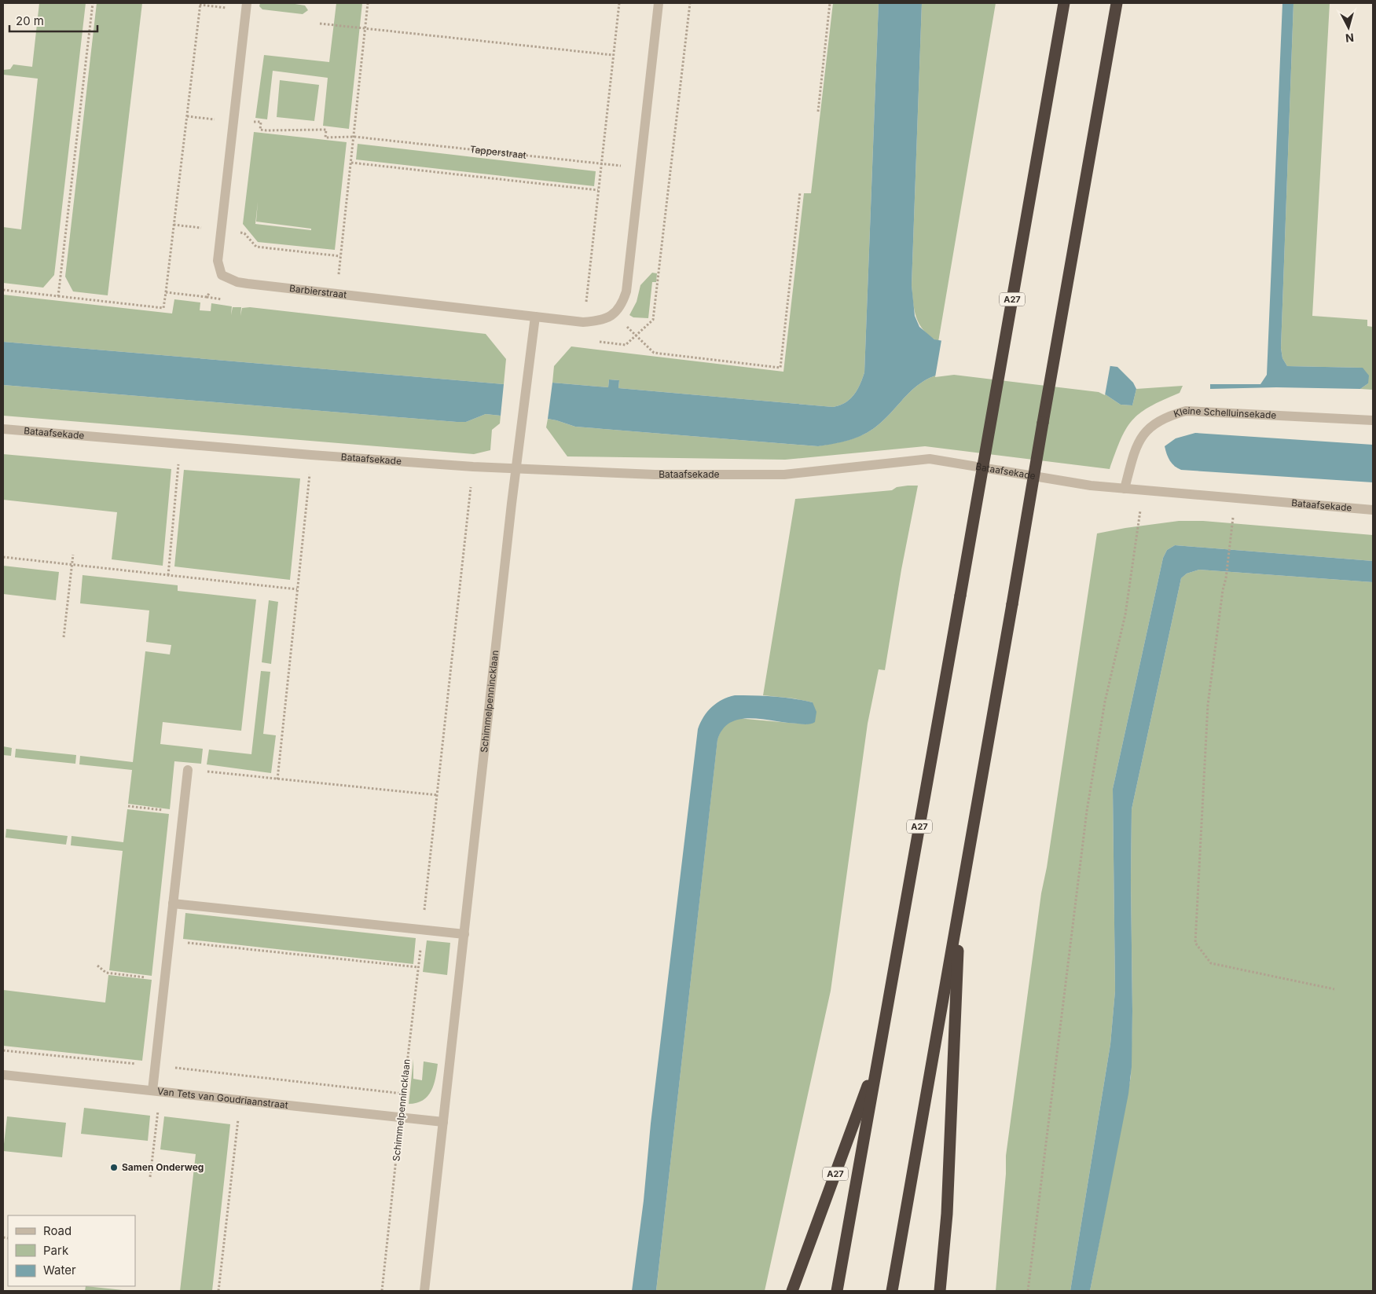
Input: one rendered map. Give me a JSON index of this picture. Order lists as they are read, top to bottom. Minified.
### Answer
{"streets":{"highway":["A27"],"street":["Barbierstraat","Kleine Schelluinsekade","Bataafsekade","Schimmelpennincklaan","Van Tets van Goudriaanstraat"],"path":["Tapperstraat"]},"crossings":[["Kleine Schelluinsekade","Bataafsekade"],["Bataafsekade","Schimmelpennincklaan"],["Schimmelpennincklaan","Van Tets van Goudriaanstraat"]],"places":["Samen Onderweg"],"legend":["Road","Park","Water"],"scale_bar":"20 m","north":"bottom"}
